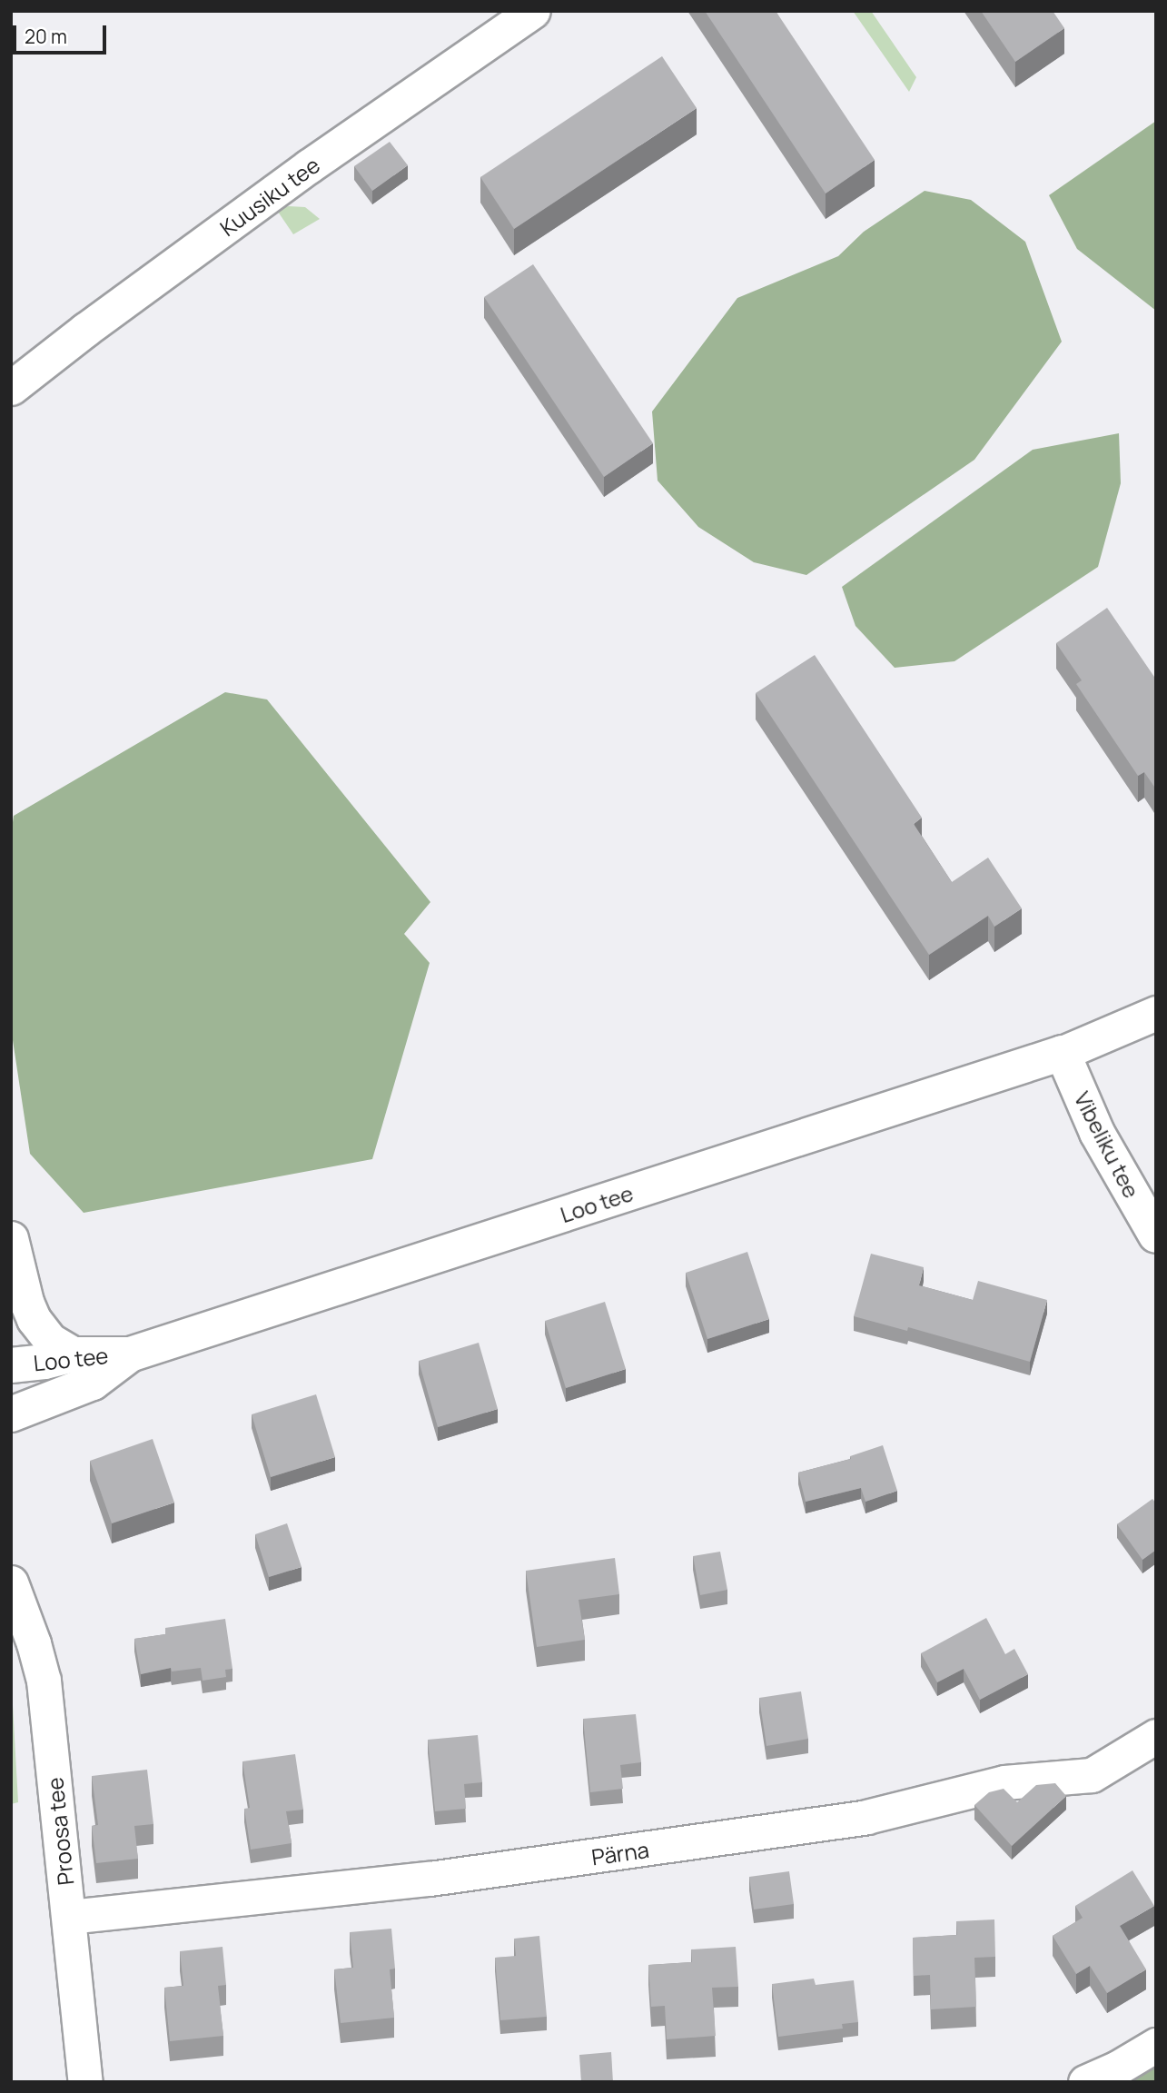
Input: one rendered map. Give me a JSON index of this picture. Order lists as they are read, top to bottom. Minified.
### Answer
{"streets":{"street":["Kuusiku tee","Vibeliku tee","Loo tee","Proosa tee","Pärna"]},"crossings":[["Vibeliku tee","Loo tee"],["Proosa tee","Pärna"]],"scale_bar":"20 m"}
